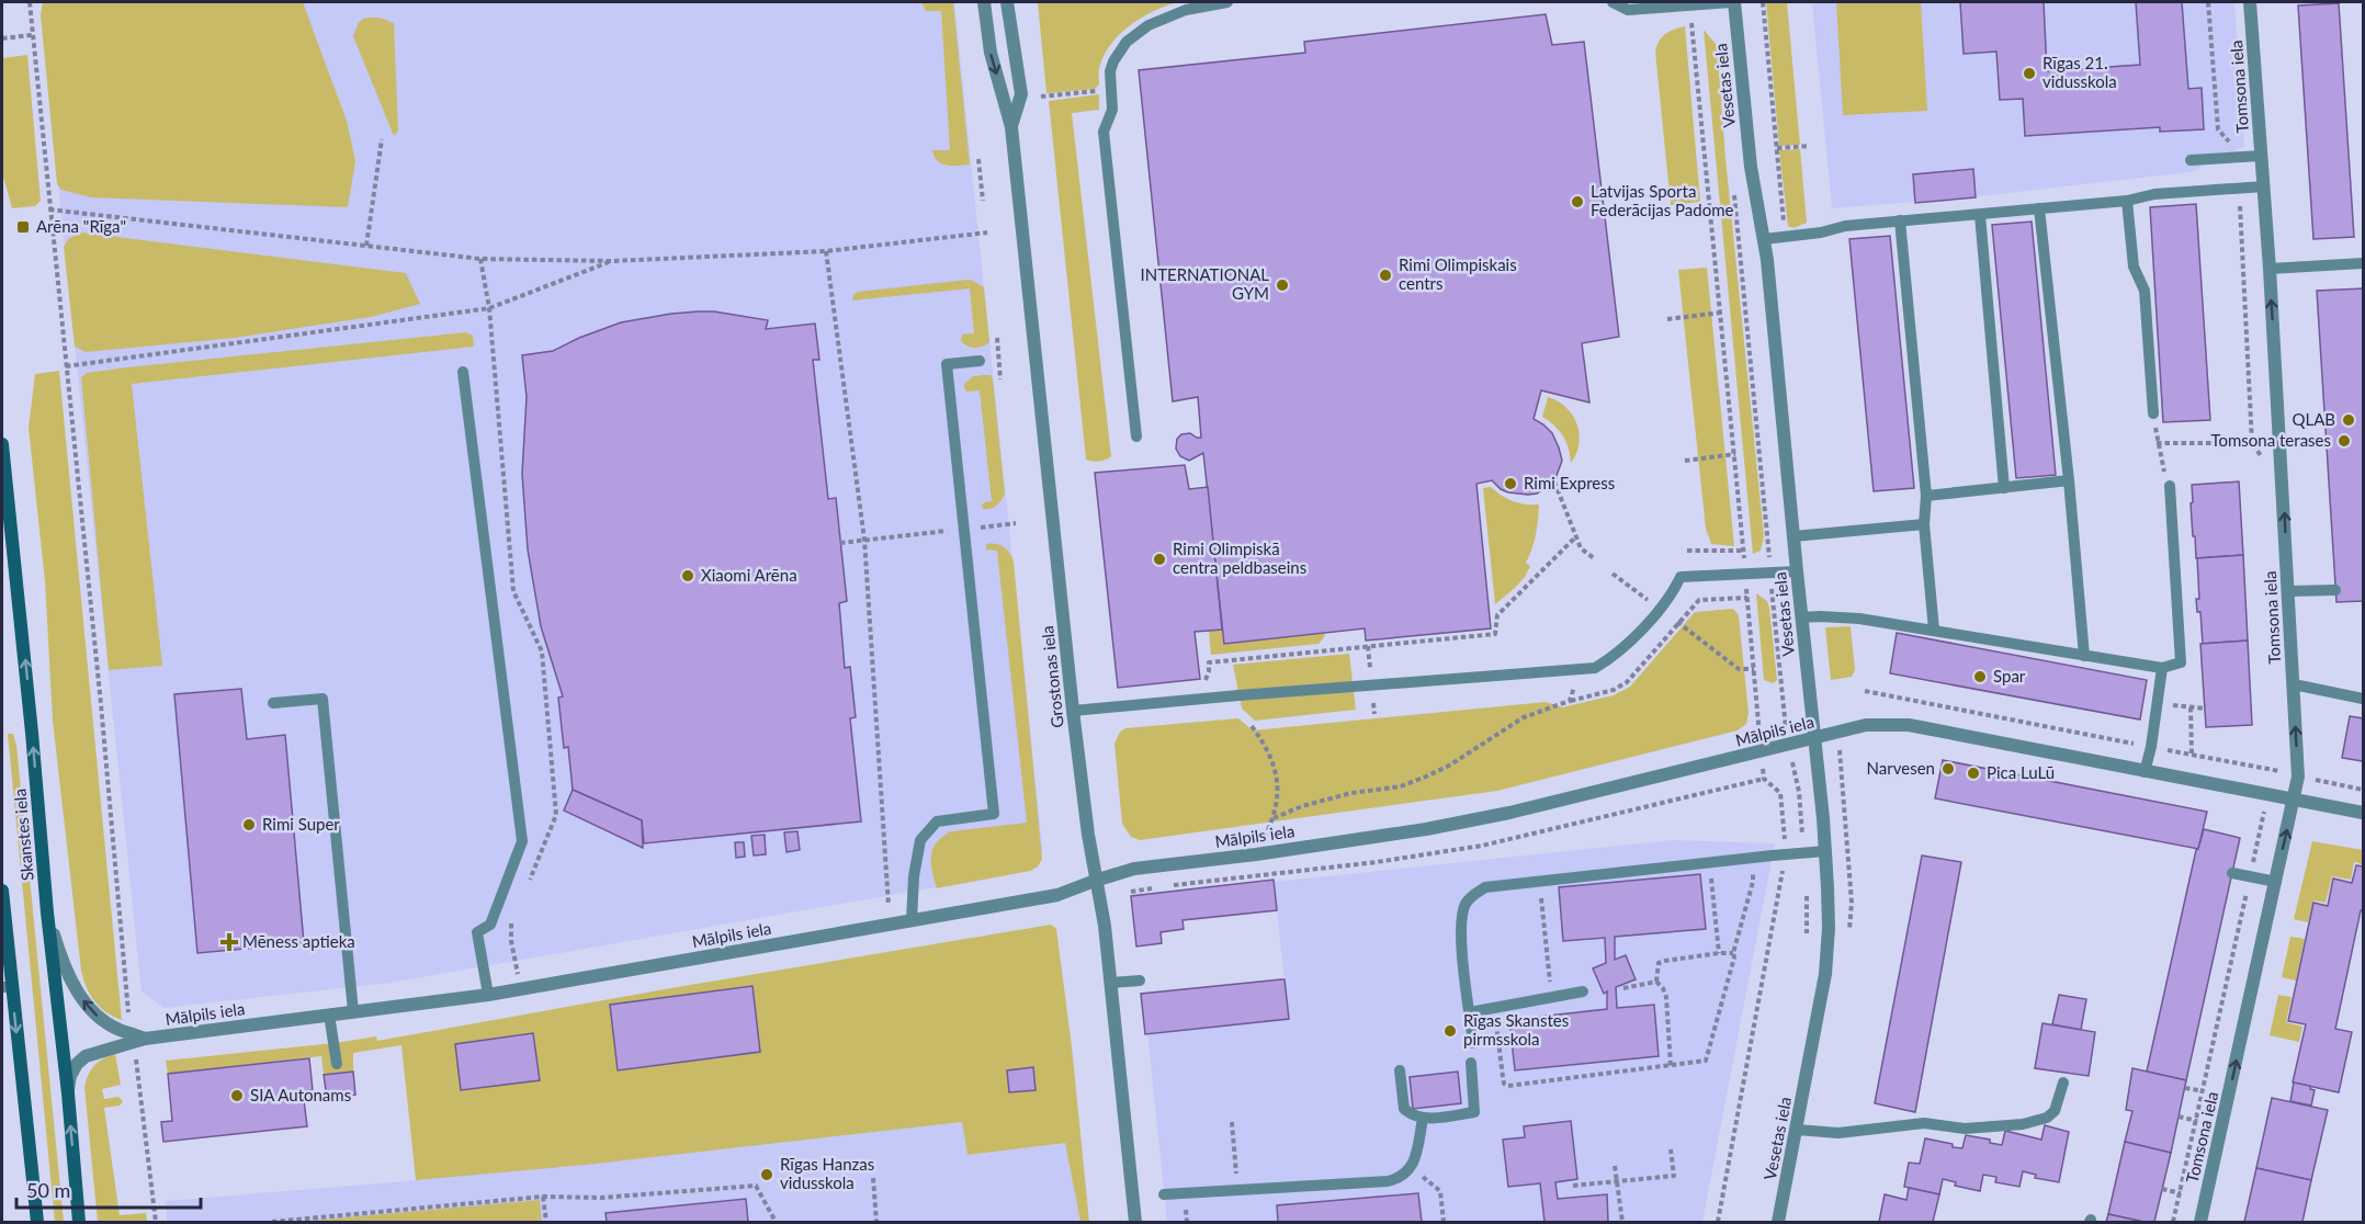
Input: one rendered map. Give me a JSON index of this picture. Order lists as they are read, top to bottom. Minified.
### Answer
{"streets":{"main road":["Skanstes iela"],"street":["Vesetas iela","Tomsona iela","Grostonas iela","Mālpils iela"]},"crossings":[["Vesetas iela","Mālpils iela"],["Tomsona iela","Mālpils iela"],["Grostonas iela","Mālpils iela"],["Mālpils iela","Skanstes iela"]],"one_way":["Tomsona iela"],"places":{"other":["Rīgas 21. vidusskola","Latvijas Sporta Federācijas Padome","Rimi Olimpiskais centrs","INTERNATIONAL GYM","QLAB","Tomsona terases","Rimi Express","Rimi Olimpiskā centra peldbaseins","Xiaomi Arēna","Spar","Narvesen","Pica LuLū","Rimi Super","Rīgas Skanstes pirmsskola","SIA Autonams","Rīgas Hanzas vidusskola"],"transit":["Arēna \"Rīga\""],"health":["Mēness aptieka"]},"scale_bar":"50 m"}
